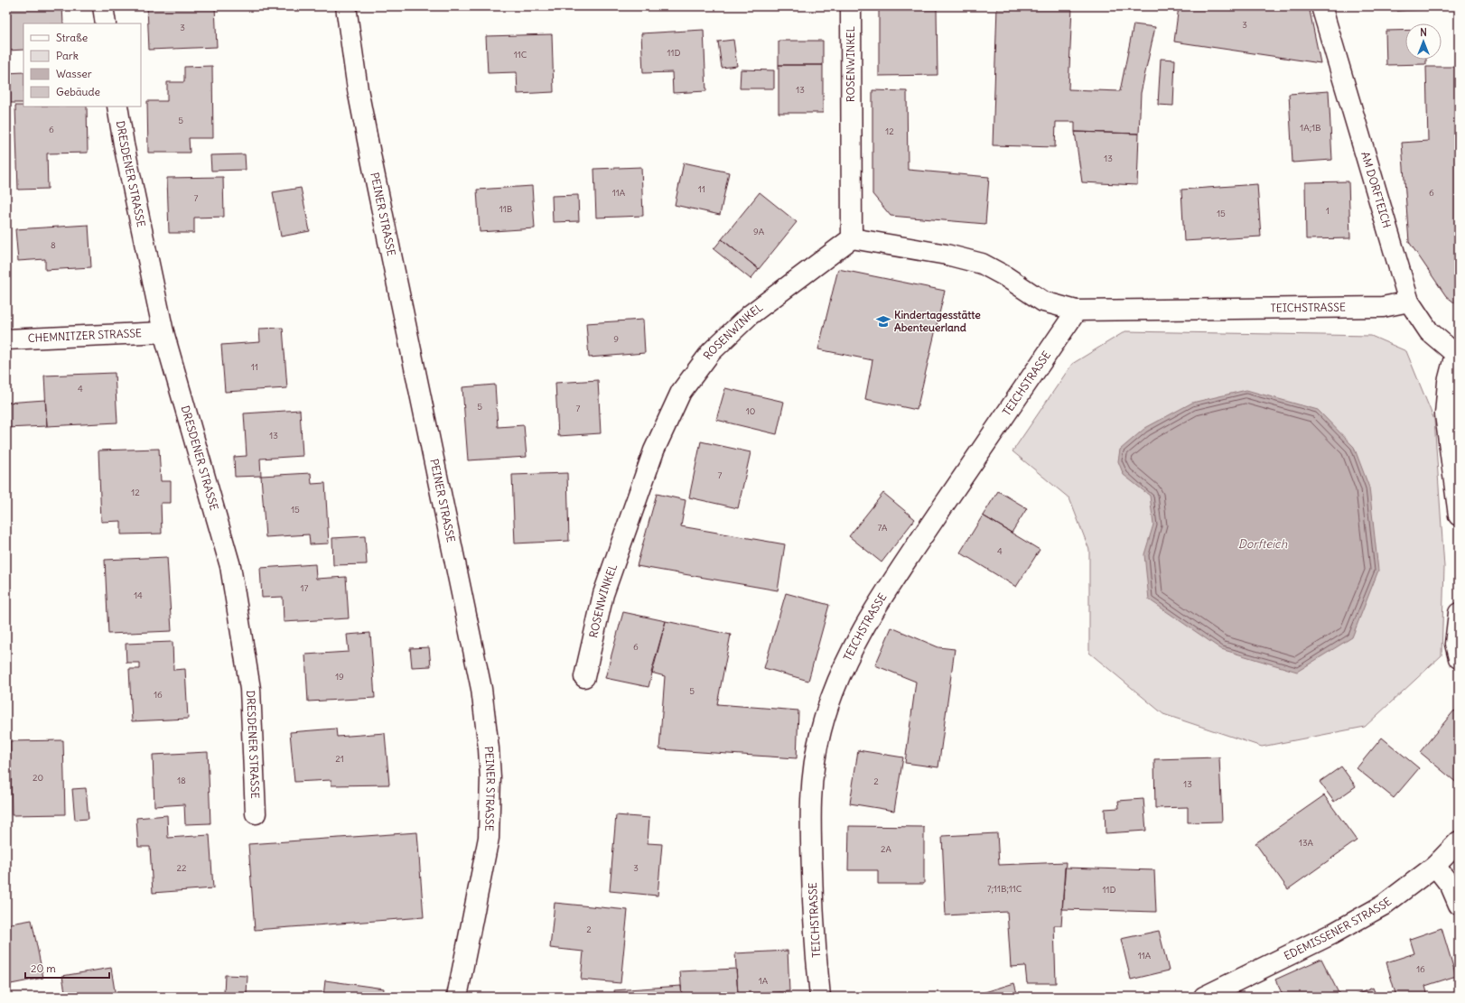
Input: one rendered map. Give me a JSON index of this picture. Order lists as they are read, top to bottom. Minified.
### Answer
{"streets":{"street":["ROSENWINKEL","DRESDENER STRASSE","AM DORFTEICH","PEINER STRASSE","TEICHSTRASSE","CHEMNITZER STRASSE","EDEMISSENER STRASSE"]},"crossings":[["ROSENWINKEL","TEICHSTRASSE"],["DRESDENER STRASSE","CHEMNITZER STRASSE"],["AM DORFTEICH","TEICHSTRASSE"]],"water":["Dorfteich"],"places":{"school or university":["Kindertagesstätte Abenteuerland"]},"house_numbers":["3","3","11D","11C","13","5","1A;1B","6","12","13","11","11A","6","7","11B","1","15","9A","8","9","11","4","5","7","10","13","7","12","15","7A","4","17","14","6","19","5","16","21","20","18","2","13","13A","2A","22","3","7;11B;11C","11D","2","11A","16","1A"],"legend":["Straße","Park","Wasser","Gebäude"],"scale_bar":"20 m","north":"top"}
